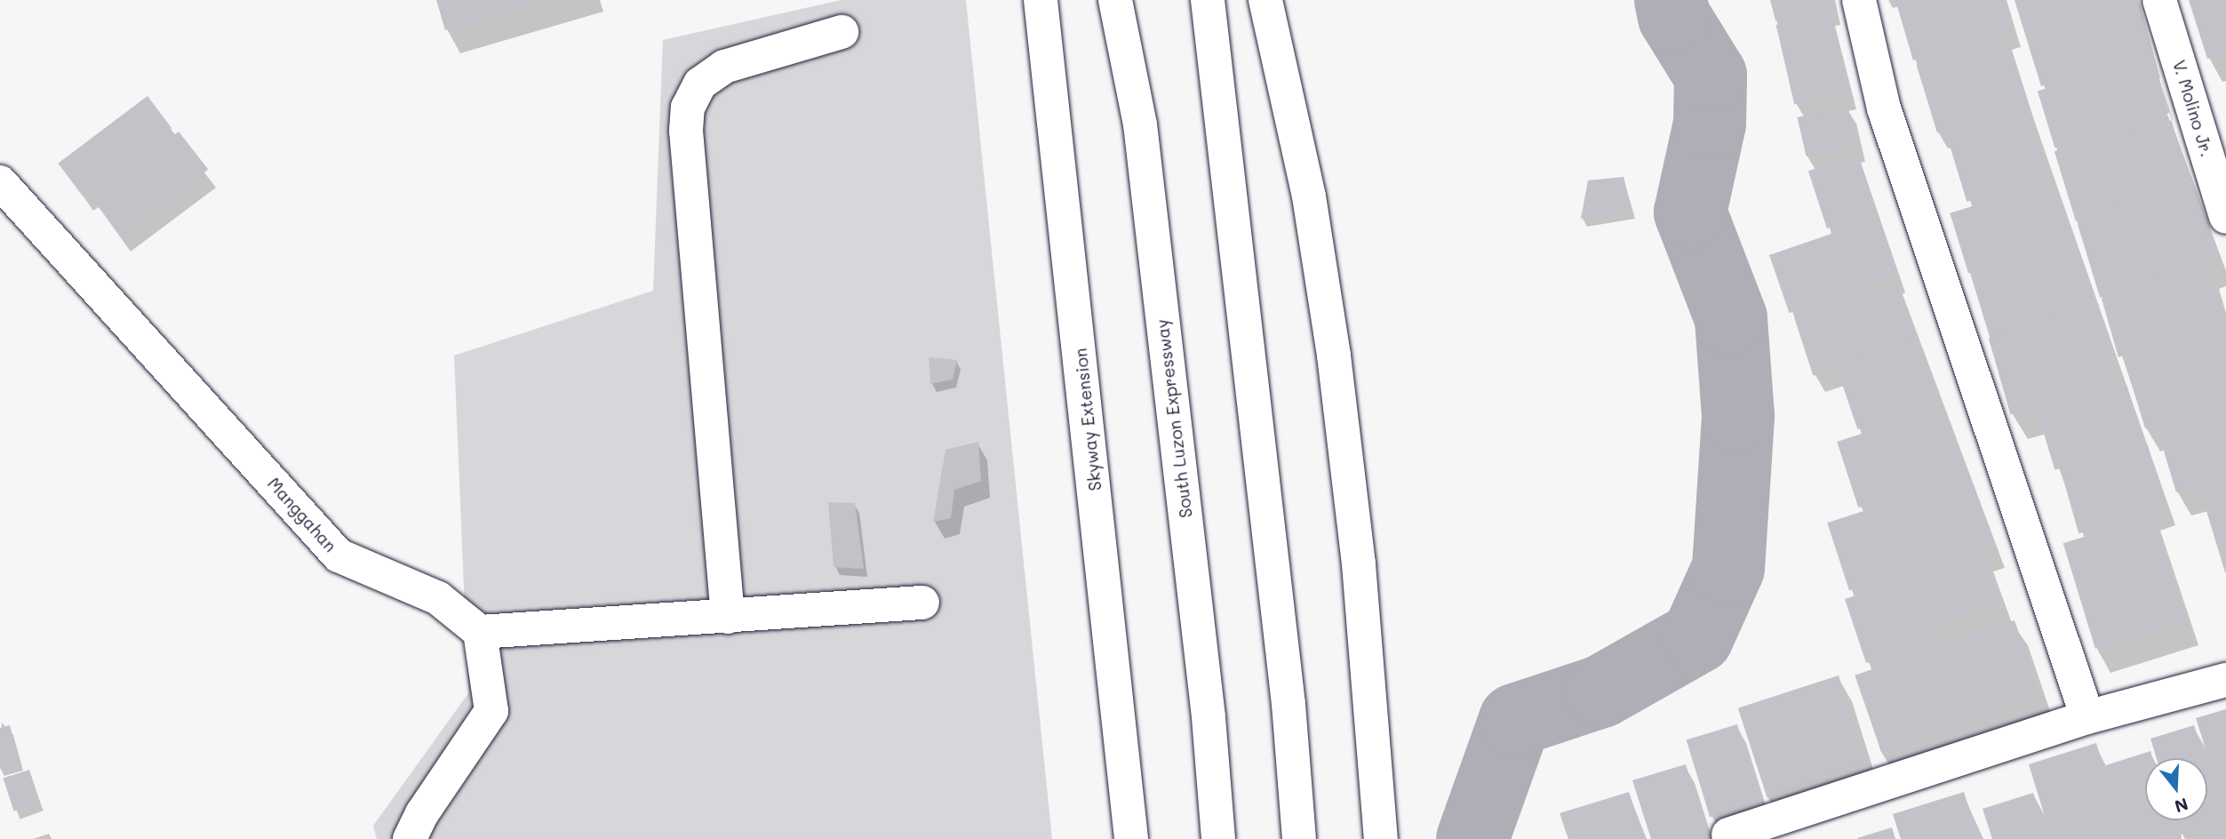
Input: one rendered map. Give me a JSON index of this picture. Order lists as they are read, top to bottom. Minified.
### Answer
{"streets":{"main road":["V. Molino Jr.","South Luzon Expressway","Skyway Extension","Manggahan"]},"north":"bottom"}
